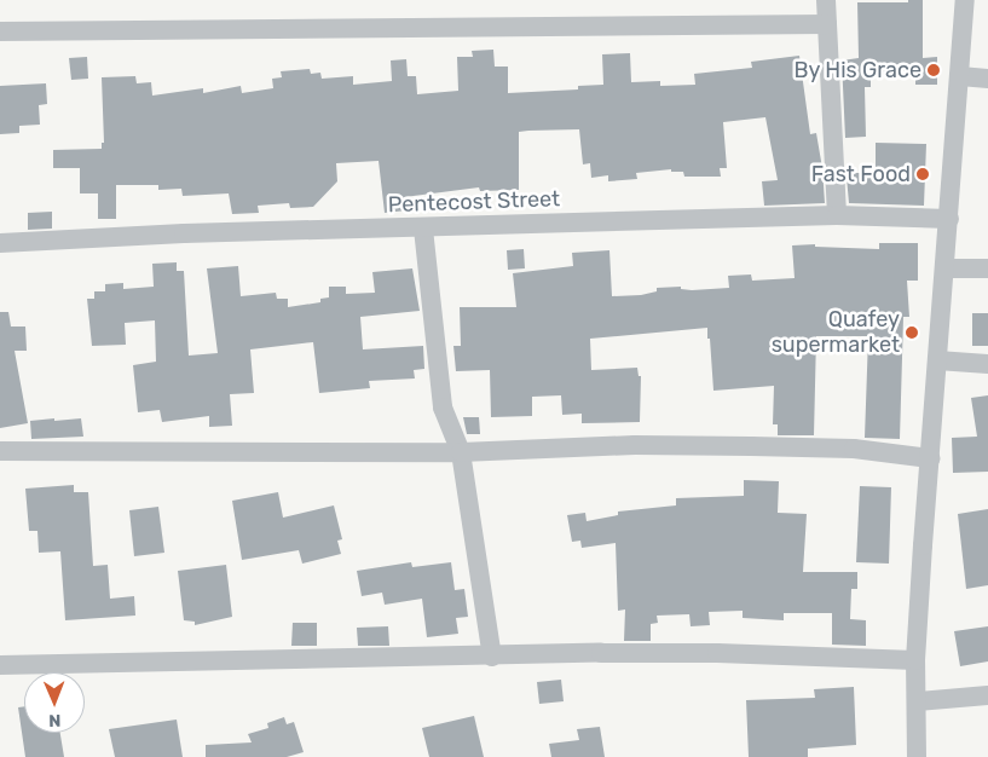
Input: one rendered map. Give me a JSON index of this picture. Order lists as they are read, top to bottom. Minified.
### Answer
{"streets":{"street":["Pentecost Street"]},"places":["By His Grace","Fast Food","Quafey supermarket"],"north":"bottom"}
